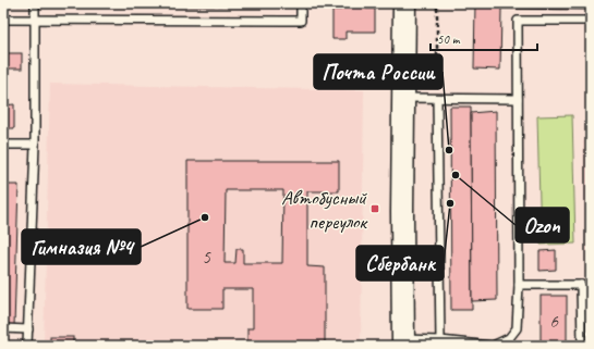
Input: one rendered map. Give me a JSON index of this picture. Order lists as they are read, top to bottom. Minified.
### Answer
{"places":{"other":["Почта России","Ozon","Сбербанк","Гимназия №4"],"transit":["Автобусный переулок"]},"house_numbers":["5","6"],"scale_bar":"50 m"}
